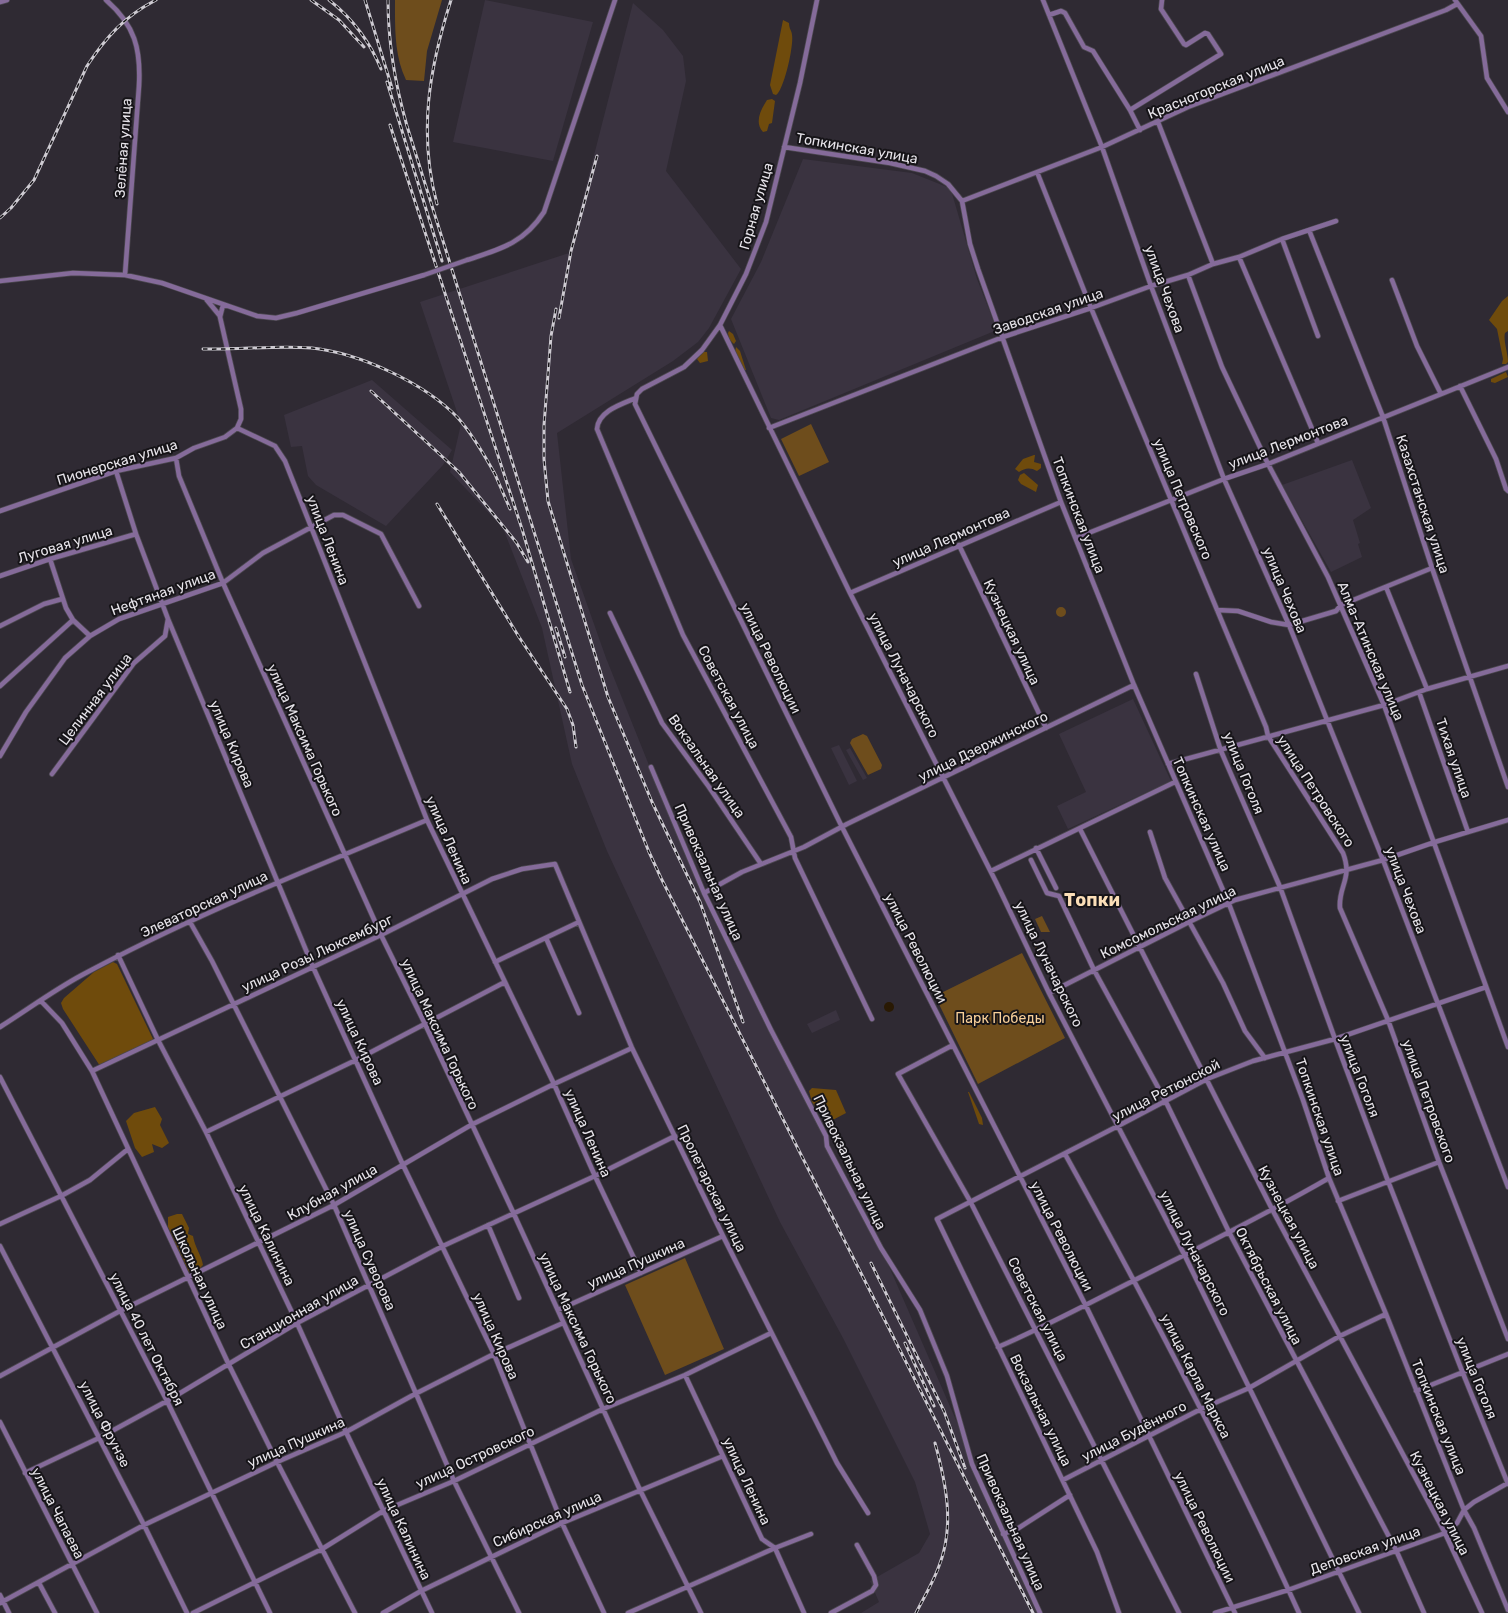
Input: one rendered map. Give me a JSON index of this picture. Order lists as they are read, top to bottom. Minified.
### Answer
{"streets":{"street":["Красногорская улица","Зелёная улица","Топкинская улица","Горная улица","улица Чехова","Заводская улица","улица Лермонтова","Пионерская улица","улица Петровского","Казахстанская улица","улица Ленина","Луговая улица","Нефтяная улица","Кузнецкая улица","Алма-Атинская улица","улица Революции","улица Луначарского","Советская улица","Целинная улица","улица Максима Горького","улица Кирова","улица Дзержинского","Тихая улица","Вокзальная улица","улица Гоголя","Привокзальная улица","Элеваторская улица","Комсомольская улица","улица Розы Люксембург","улица Ретюнской","Пролетарская улица","Клубная улица","улица Калинина","улица Суворова","улица Пушкина","Школьная улица","Октябрьская улица","Станционная улица","улица 40 лет Октября","улица Карла Маркса","улица Фрунзе","улица Будённого","улица Островского","улица Чапаева","Сибирская улица","Деповская улица"]},"crossings":[["Красногорская улица","Топкинская улица"],["Красногорская улица","улица Чехова"],["Красногорская улица","улица Петровского"],["Топкинская улица","Горная улица"],["Топкинская улица","Заводская улица"],["Топкинская улица","улица Лермонтова"],["Топкинская улица","улица Дзержинского"],["Топкинская улица","Комсомольская улица"],["Топкинская улица","улица Ретюнской"],["Топкинская улица","улица Будённого"],["Топкинская улица","Деповская улица"],["Горная улица","улица Революции"],["Горная улица","улица Луначарского"],["Горная улица","Советская улица"],["улица Чехова","Заводская улица"],["улица Чехова","улица Лермонтова"],["улица Чехова","Комсомольская улица"],["улица Чехова","улица Ретюнской"],["Заводская улица","улица Петровского"],["Заводская улица","Казахстанская улица"],["Заводская улица","Алма-Атинская улица"],["Заводская улица","улица Луначарского"],["улица Лермонтова","улица Петровского"],["улица Лермонтова","Казахстанская улица"],["улица Лермонтова","Кузнецкая улица"],["улица Лермонтова","Алма-Атинская улица"],["улица Лермонтова","улица Луначарского"],["Пионерская улица","улица Ленина"],["Пионерская улица","улица Максима Горького"],["Пионерская улица","улица Кирова"],["улица Петровского","Комсомольская улица"],["улица Петровского","улица Ретюнской"],["улица Ленина","Нефтяная улица"],["улица Ленина","Элеваторская улица"],["улица Ленина","улица Розы Люксембург"],["улица Ленина","Клубная улица"],["улица Ленина","улица Пушкина"],["улица Ленина","Станционная улица"],["улица Ленина","улица Островского"],["улица Ленина","Сибирская улица"],["Луговая улица","улица Кирова"],["Нефтяная улица","улица Максима Горького"],["Нефтяная улица","улица Кирова"],["Кузнецкая улица","улица Дзержинского"],["Кузнецкая улица","Комсомольская улица"],["Кузнецкая улица","улица Ретюнской"],["Кузнецкая улица","улица Будённого"],["Кузнецкая улица","Деповская улица"],["Алма-Атинская улица","Комсомольская улица"],["Алма-Атинская улица","улица Ретюнской"],["улица Революции","Советская улица"],["улица Революции","улица Дзержинского"],["улица Революции","улица Ретюнской"],["улица Революции","улица Будённого"],["улица Революции","Деповская улица"],["улица Луначарского","улица Дзержинского"],["улица Луначарского","Комсомольская улица"],["улица Луначарского","улица Ретюнской"],["улица Луначарского","улица Будённого"],["улица Луначарского","Деповская улица"],["Советская улица","улица Дзержинского"],["Советская улица","улица Ретюнской"],["Советская улица","улица Будённого"],["Целинная улица","улица Кирова"],["улица Максима Горького","Элеваторская улица"],["улица Максима Горького","улица Розы Люксембург"],["улица Максима Горького","Клубная улица"],["улица Максима Горького","улица Пушкина"],["улица Максима Горького","Станционная улица"],["улица Максима Горького","улица Островского"],["улица Максима Горького","Сибирская улица"],["улица Кирова","Элеваторская улица"],["улица Кирова","улица Розы Люксембург"],["улица Кирова","Клубная улица"],["улица Кирова","улица Пушкина"],["улица Кирова","Станционная улица"],["улица Кирова","улица Островского"],["улица Кирова","Сибирская улица"],["улица Дзержинского","Вокзальная улица"],["улица Дзержинского","Привокзальная улица"],["Тихая улица","Комсомольская улица"],["Вокзальная улица","улица Ретюнской"],["Вокзальная улица","улица Будённого"],["улица Гоголя","Комсомольская улица"],["улица Гоголя","улица Ретюнской"],["улица Гоголя","Деповская улица"],["Элеваторская улица","улица Калинина"],["Элеваторская улица","улица Суворова"],["Элеваторская улица","Школьная улица"],["Комсомольская улица","Октябрьская улица"],["улица Розы Люксембург","Пролетарская улица"],["улица Розы Люксембург","улица Калинина"],["улица Розы Люксембург","улица Суворова"],["улица Розы Люксембург","Школьная улица"],["улица Ретюнской","Октябрьская улица"],["улица Ретюнской","улица Карла Маркса"],["Пролетарская улица","Клубная улица"],["Пролетарская улица","улица Пушкина"],["Пролетарская улица","Станционная улица"],["Пролетарская улица","улица Островского"],["Клубная улица","улица Калинина"],["Клубная улица","улица Суворова"],["Клубная улица","Школьная улица"],["Клубная улица","улица 40 лет Октября"],["Клубная улица","улица Фрунзе"],["улица Калинина","улица Пушкина"],["улица Калинина","Станционная улица"],["улица Калинина","улица Островского"],["улица Калинина","Сибирская улица"],["улица Суворова","улица Пушкина"],["улица Суворова","Станционная улица"],["улица Суворова","улица Островского"],["улица Суворова","Сибирская улица"],["улица Пушкина","Школьная улица"],["улица Пушкина","улица 40 лет Октября"],["улица Пушкина","улица Фрунзе"],["улица Пушкина","улица Чапаева"],["Школьная улица","Станционная улица"],["Школьная улица","улица Островского"],["Октябрьская улица","улица Будённого"],["Октябрьская улица","Деповская улица"],["Станционная улица","улица 40 лет Октября"],["Станционная улица","улица Фрунзе"],["Станционная улица","улица Чапаева"],["улица 40 лет Октября","улица Островского"],["улица Карла Маркса","улица Будённого"],["улица Карла Маркса","Деповская улица"]],"districts":["Топки"],"parks":["Парк Победы"]}
